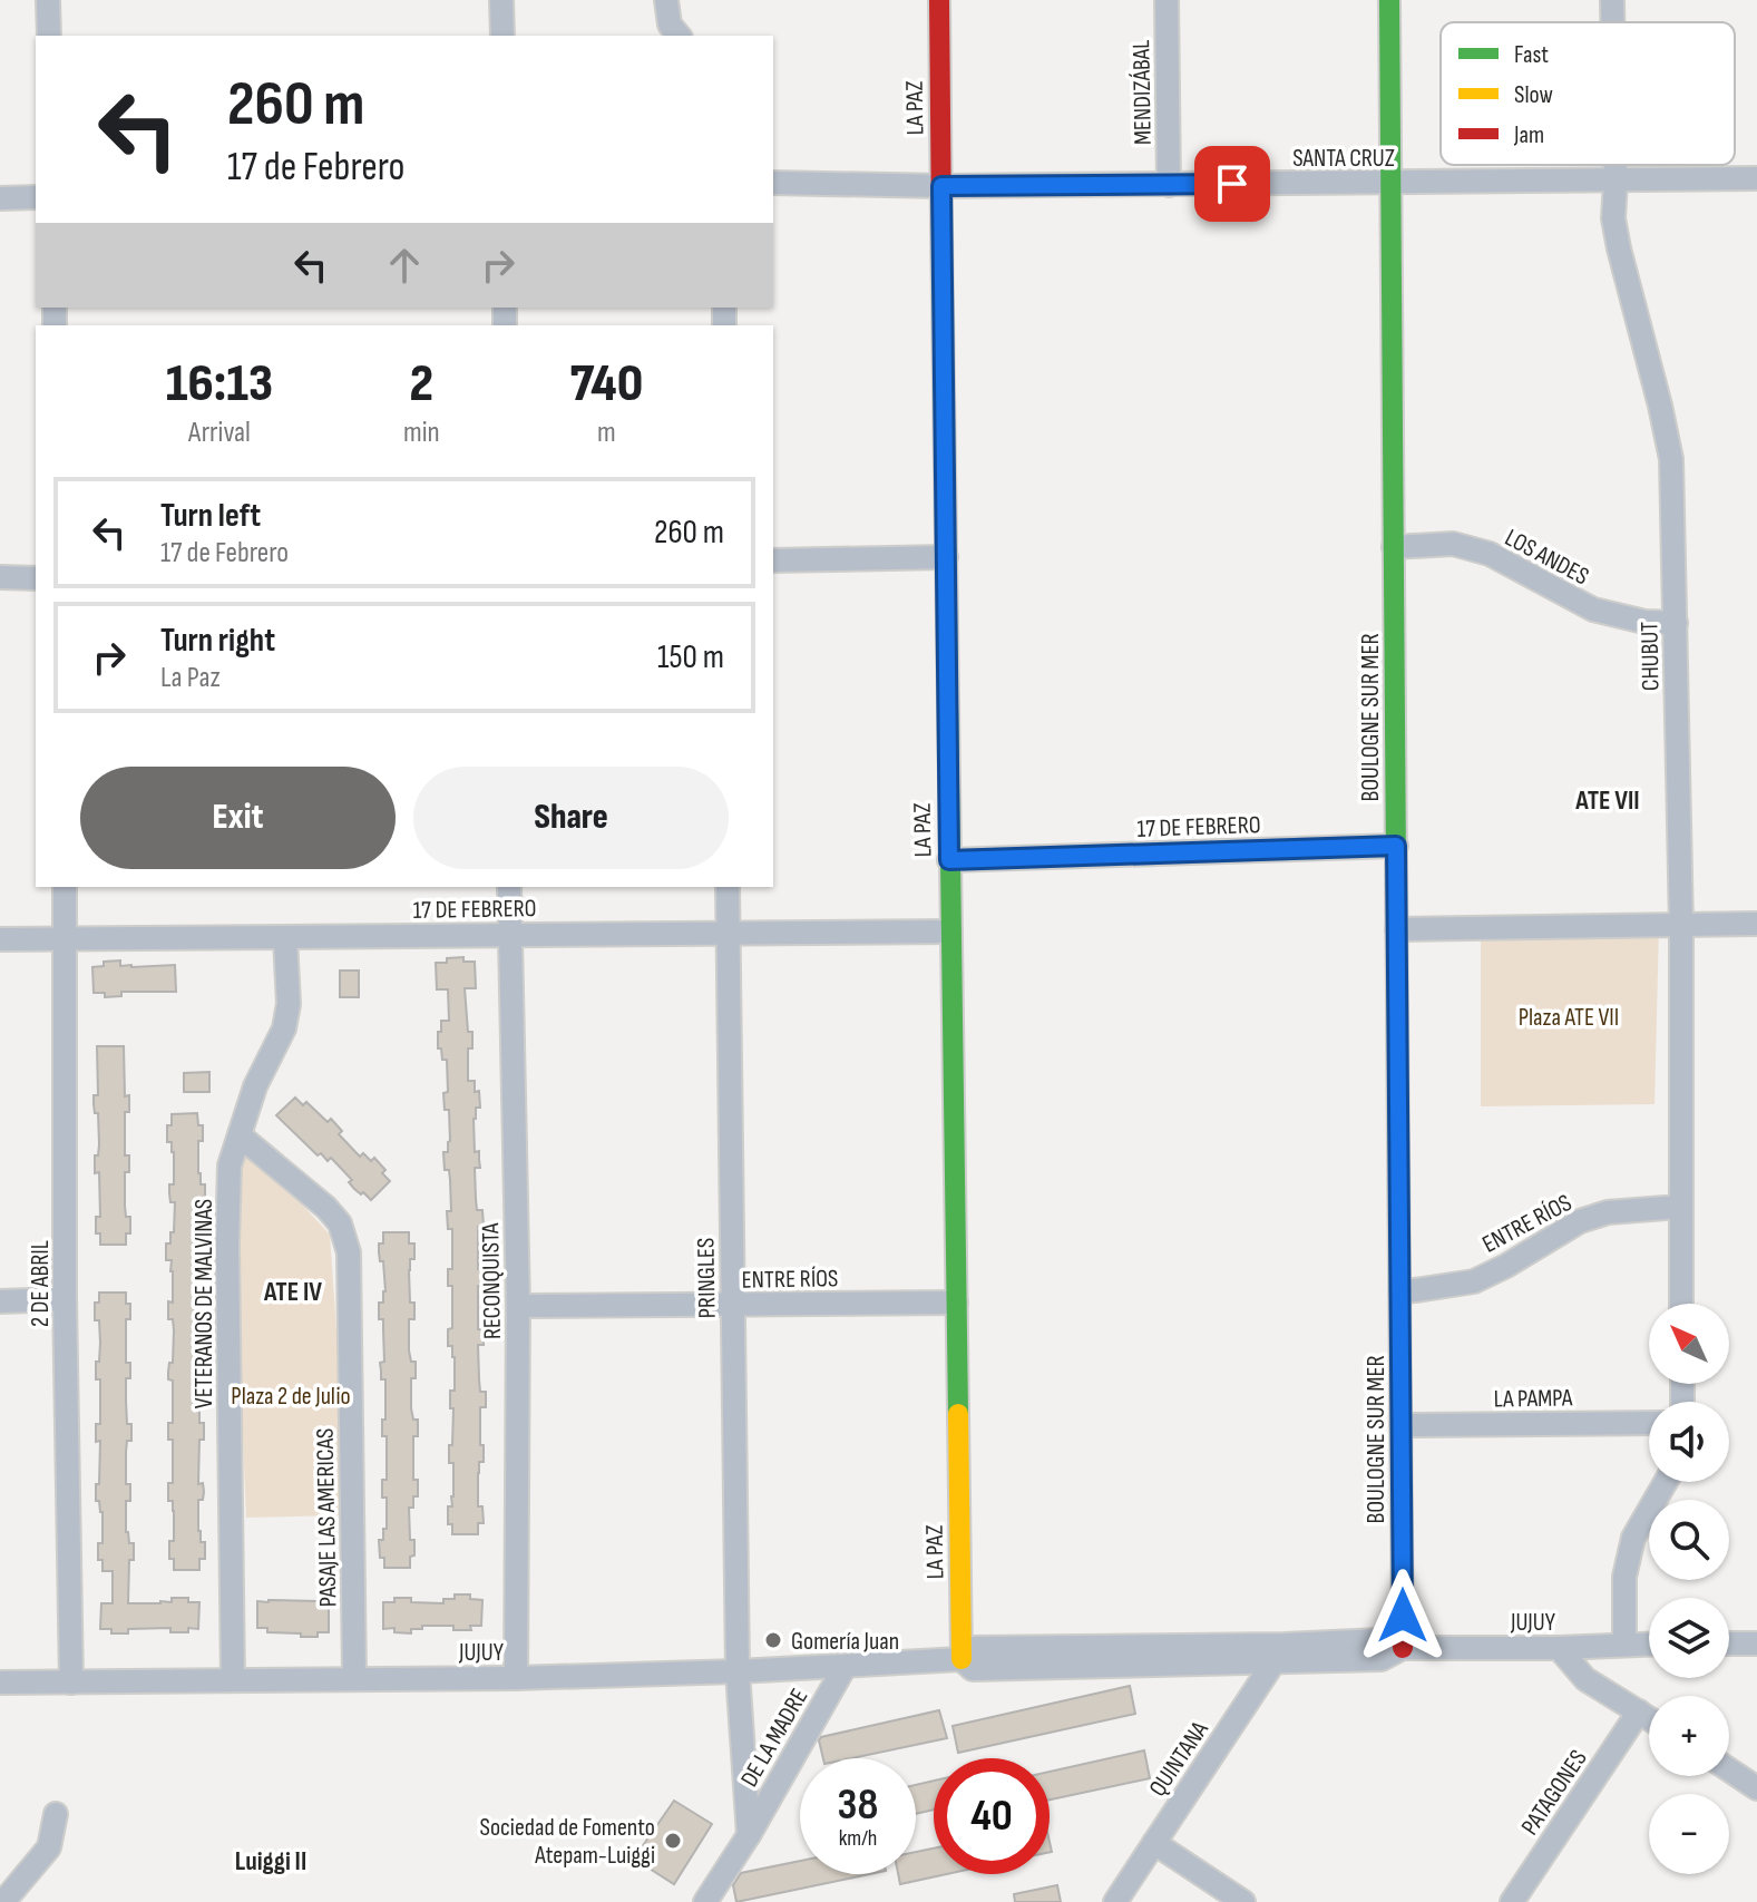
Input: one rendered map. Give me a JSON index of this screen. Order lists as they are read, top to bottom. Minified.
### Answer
{"streets":{"street":["MENDIZÁBAL","LA PAZ","SANTA CRUZ","LOS ANDES","CHUBUT","BOULOGNE SUR MER","17 DE FEBRERO","ENTRE RÍOS","PRINGLES","RECONQUISTA","2 DE ABRIL","VETERANOS DE MALVINAS","LA PAMPA","PASAJE LAS AMERICAS","JUJUY","DE LA MADRE","QUINTANA","PATAGONES"]},"crossings":[["MENDIZÁBAL","SANTA CRUZ"],["LA PAZ","SANTA CRUZ"],["LA PAZ","17 DE FEBRERO"],["LA PAZ","ENTRE RÍOS"],["LA PAZ","JUJUY"],["SANTA CRUZ","CHUBUT"],["SANTA CRUZ","BOULOGNE SUR MER"],["LOS ANDES","CHUBUT"],["LOS ANDES","BOULOGNE SUR MER"],["CHUBUT","ENTRE RÍOS"],["BOULOGNE SUR MER","17 DE FEBRERO"],["BOULOGNE SUR MER","ENTRE RÍOS"],["BOULOGNE SUR MER","LA PAMPA"],["BOULOGNE SUR MER","JUJUY"],["17 DE FEBRERO","PRINGLES"],["17 DE FEBRERO","RECONQUISTA"],["17 DE FEBRERO","2 DE ABRIL"],["17 DE FEBRERO","VETERANOS DE MALVINAS"],["ENTRE RÍOS","PRINGLES"],["ENTRE RÍOS","RECONQUISTA"],["PRINGLES","JUJUY"],["PRINGLES","DE LA MADRE"],["RECONQUISTA","JUJUY"],["2 DE ABRIL","JUJUY"],["VETERANOS DE MALVINAS","PASAJE LAS AMERICAS"],["VETERANOS DE MALVINAS","JUJUY"],["PASAJE LAS AMERICAS","JUJUY"],["JUJUY","DE LA MADRE"],["JUJUY","QUINTANA"]],"districts":["ATE VII","ATE IV","Luiggi II"],"parks":["Plaza ATE VII","Plaza 2 de Julio"],"places":["Gomería Juan","Sociedad de Fomento Atepam-Luiggi"],"legend":["Fast","Slow","Jam"],"north":"top left","page":{"turn":["260 m","17 de Febrero"],"eta":["16:13","Arrival","2","min","740","m"],"list":[{"name":"Turn left","note":"17 de Febrero","value":"260 m"},{"name":"Turn right","note":"La Paz","value":"150 m"}],"buttons":["Exit","Share"],"map_buttons":["+","−"],"speed":"38 km/h","limit":"40"}}
